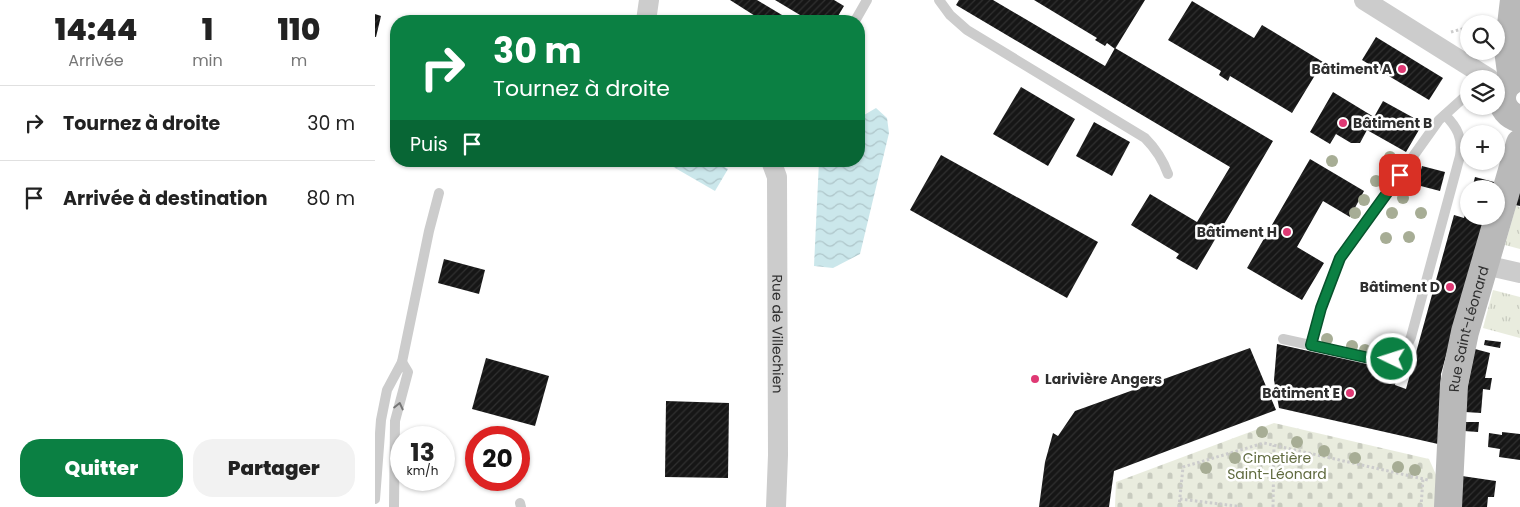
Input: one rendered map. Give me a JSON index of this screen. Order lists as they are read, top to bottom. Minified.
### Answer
{"streets":{"street":["Rue Saint-Léonard","Rue de Villechien"]},"parks":["Cimetière Saint-Léonard"],"places":["Bâtiment A","Bâtiment B","Bâtiment H","Bâtiment D","Larivière Angers","Bâtiment E"],"page":{"eta":["14:44","Arrivée","1","min","110","m"],"map_buttons":["+","−"],"turn":["30 m","Tournez à droite"],"list":[{"name":"Tournez à droite","value":"30 m"},{"name":"Arrivée à destination","value":"80 m"}],"then":"Puis","speed":"13 km/h","limit":"20","buttons":["Quitter","Partager"]}}
